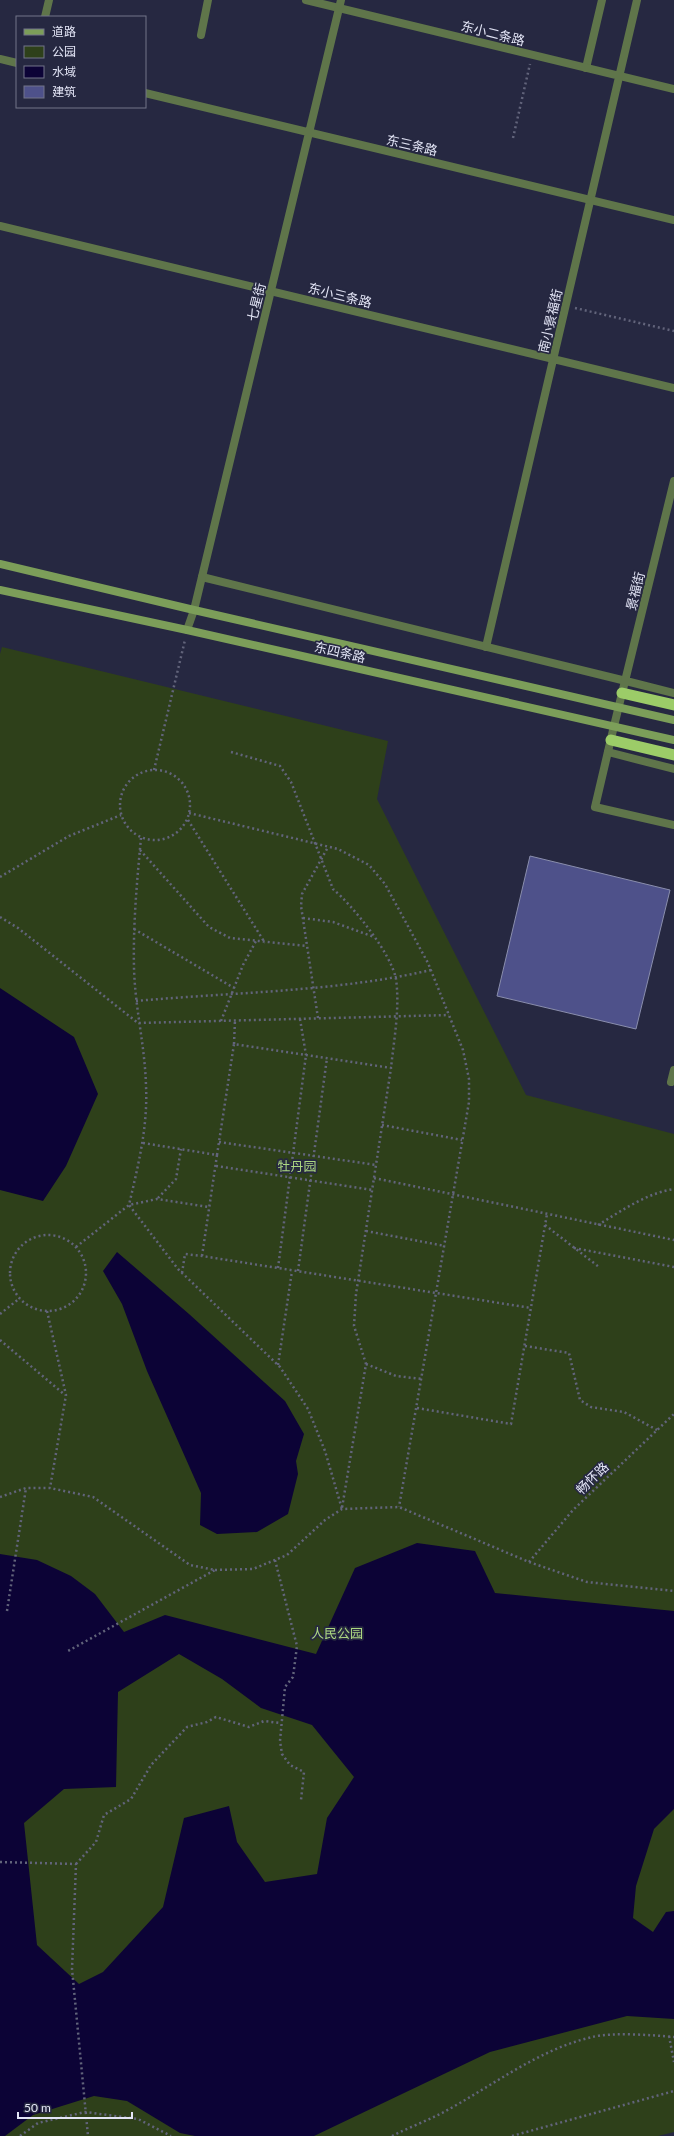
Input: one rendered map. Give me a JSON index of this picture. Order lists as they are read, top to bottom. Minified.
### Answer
{"streets":{"main road":["东四条路"],"street":["东小二条路","东三条路","东小三条路","七星街","南小景福街","景福街"],"path":["畅怀路"]},"crossings":[["东小二条路","七星街"],["东小二条路","南小景福街"],["东三条路","七星街"],["东三条路","南小景福街"],["东小三条路","七星街"],["东小三条路","南小景福街"],["七星街","东四条路"],["景福街","东四条路"]],"parks":["牡丹园","人民公园"],"legend":["道路","公园","水域","建筑"],"scale_bar":"50 m"}
